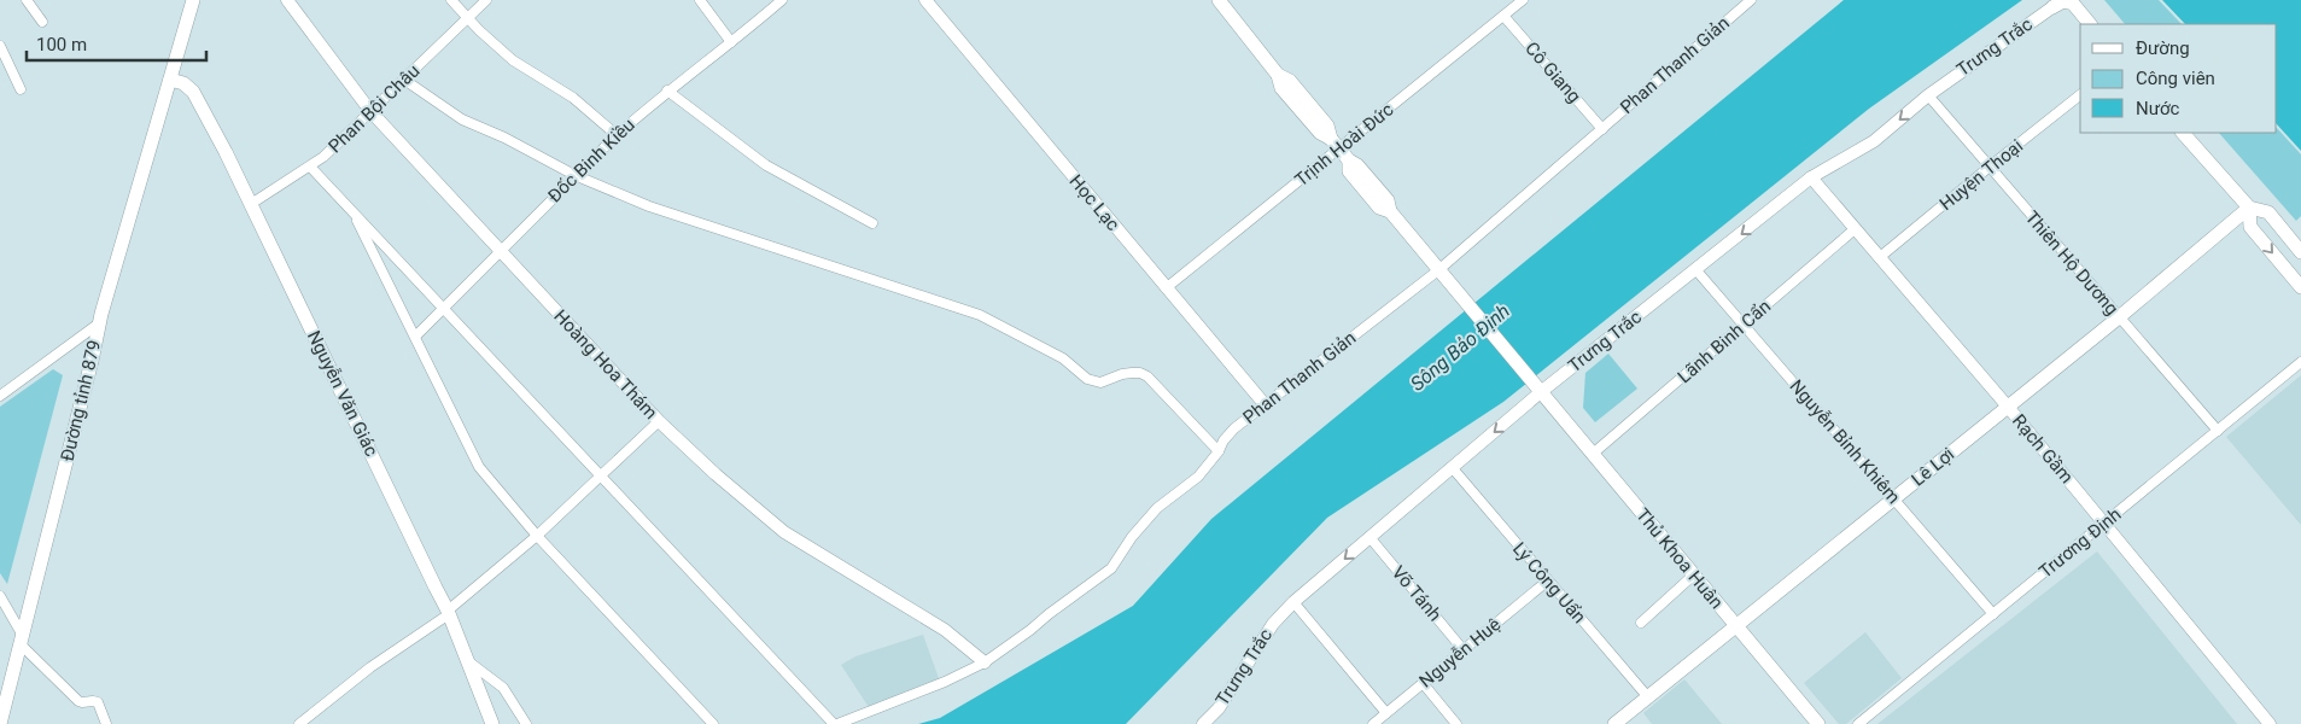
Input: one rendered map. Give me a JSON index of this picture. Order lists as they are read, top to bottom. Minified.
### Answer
{"streets":{"main road":["Nguyễn Văn Giác","Đường tỉnh 879","Lê Lợi","Thủ Khoa Huân"],"street":["Trưng Trắc","Phan Thanh Giản","Cô Giang","Phan Bội Châu","Trịnh Hoài Đức","Đốc Binh Kiều","Huyện Thoại","Học Lạc","Thiên Hộ Dương","Lãnh Binh Cẩn","Hoàng Hoa Thám","Nguyễn Bỉnh Khiêm","Rạch Gầm","Trương Định","Lý Công Uẩn","Võ Tánh","Nguyễn Huệ"]},"crossings":[["Trưng Trắc","Thiên Hộ Dương"],["Trưng Trắc","Nguyễn Bỉnh Khiêm"],["Trưng Trắc","Rạch Gầm"],["Trưng Trắc","Thủ Khoa Huân"],["Trưng Trắc","Lý Công Uẩn"],["Trưng Trắc","Võ Tánh"],["Phan Thanh Giản","Cô Giang"],["Phan Thanh Giản","Học Lạc"],["Phan Thanh Giản","Hoàng Hoa Thám"],["Phan Thanh Giản","Thủ Khoa Huân"],["Cô Giang","Trịnh Hoài Đức"],["Phan Bội Châu","Hoàng Hoa Thám"],["Phan Bội Châu","Nguyễn Văn Giác"],["Trịnh Hoài Đức","Học Lạc"],["Trịnh Hoài Đức","Thủ Khoa Huân"],["Đốc Binh Kiều","Hoàng Hoa Thám"],["Huyện Thoại","Thiên Hộ Dương"],["Huyện Thoại","Rạch Gầm"],["Thiên Hộ Dương","Lê Lợi"],["Thiên Hộ Dương","Trương Định"],["Lãnh Binh Cẩn","Nguyễn Bỉnh Khiêm"],["Lãnh Binh Cẩn","Rạch Gầm"],["Lãnh Binh Cẩn","Thủ Khoa Huân"],["Nguyễn Văn Giác","Đường tỉnh 879"],["Nguyễn Bỉnh Khiêm","Lê Lợi"],["Nguyễn Bỉnh Khiêm","Trương Định"],["Rạch Gầm","Lê Lợi"],["Rạch Gầm","Trương Định"],["Lê Lợi","Thủ Khoa Huân"],["Lê Lợi","Lý Công Uẩn"],["Lý Công Uẩn","Nguyễn Huệ"],["Võ Tánh","Nguyễn Huệ"]],"one_way":["Trưng Trắc"],"water":["Sông Bảo Định"],"legend":["Đường","Công viên","Nước"],"scale_bar":"100 m"}
